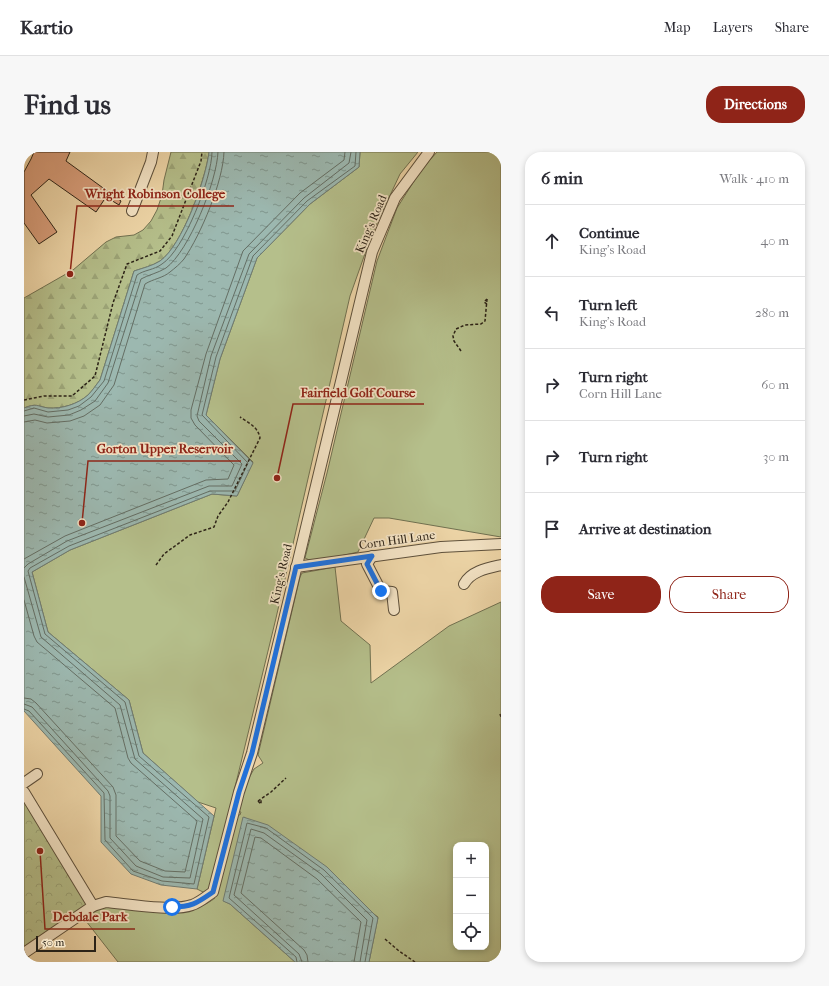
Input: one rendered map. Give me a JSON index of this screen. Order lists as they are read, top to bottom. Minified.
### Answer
{"streets":{"street":["King's Road","Corn Hill Lane"]},"crossings":[["King's Road","Corn Hill Lane"]],"places":["Wright Robinson College","Fairfield Golf Course","Gorton Upper Reservoir","Debdale Park"],"scale_bar":"50 m","page":{"header":"Kartio","nav":["Map","Layers","Share"],"buttons":["Directions",["Save","Share"]],"title":"Find us","heading":["6 min","Walk · 410 m"],"list":[["Continue","King's Road","40 m"],["Turn left","King's Road","280 m"],["Turn right","Corn Hill Lane","60 m"],["Turn right","30 m"],"Arrive at destination"],"map_buttons":["+","−"],"scale":"50 m"}}
